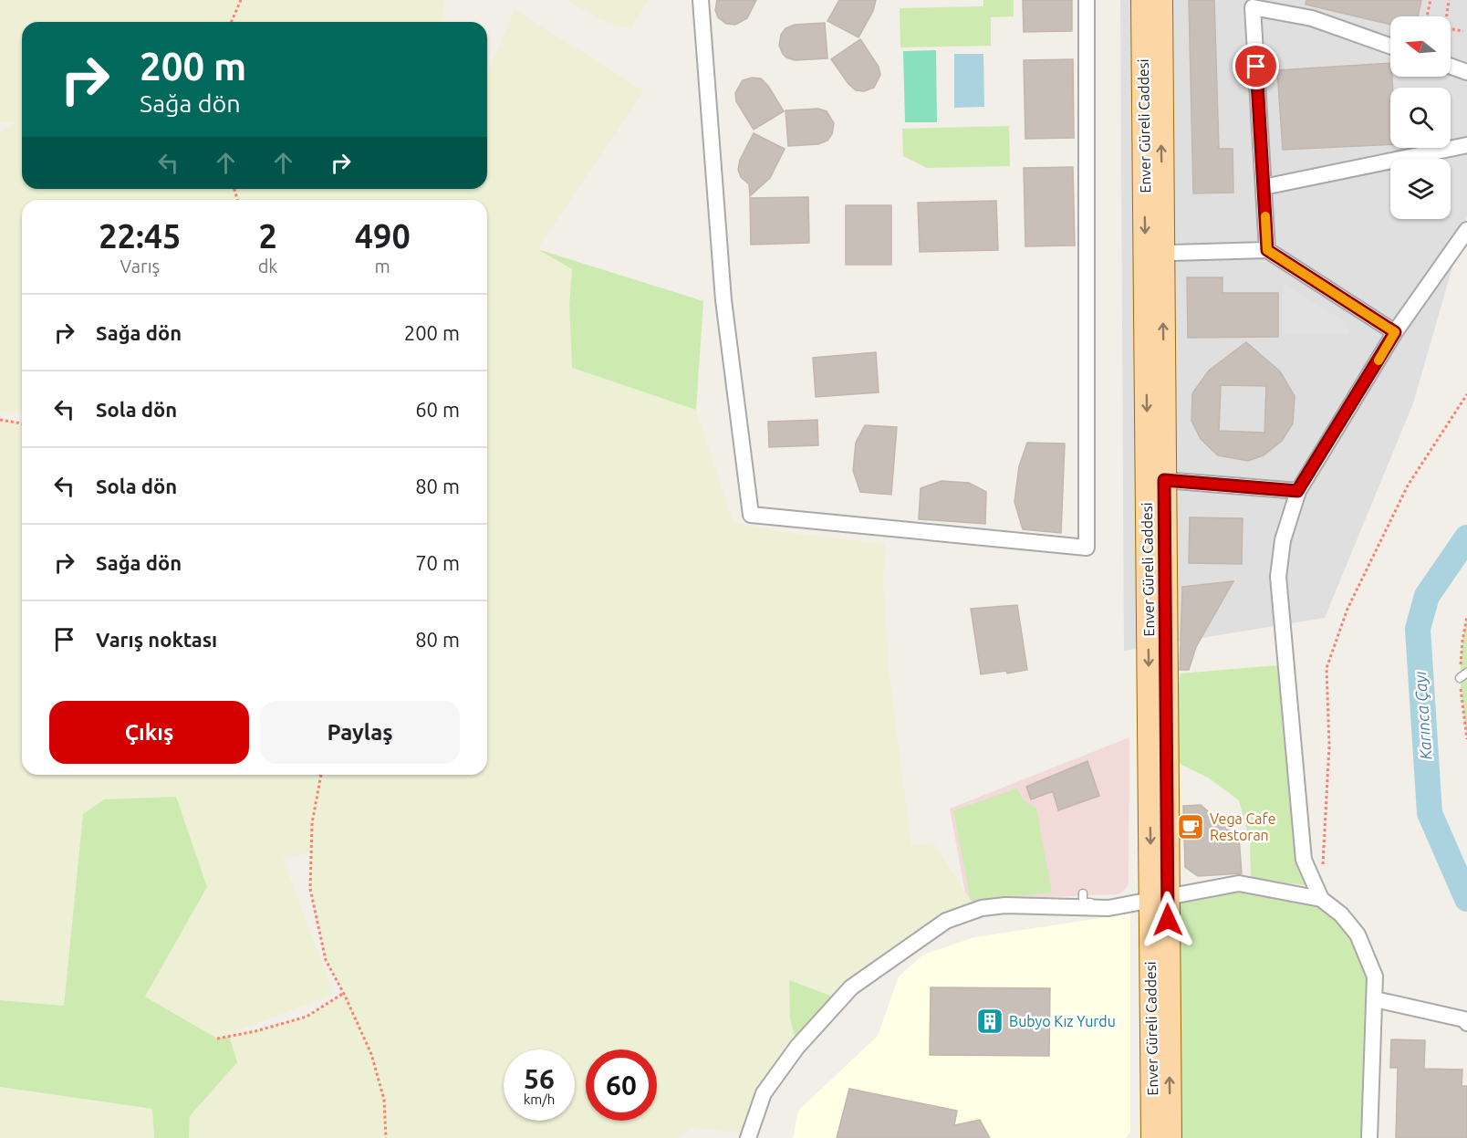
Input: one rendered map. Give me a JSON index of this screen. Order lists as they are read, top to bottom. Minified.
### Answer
{"streets":{"main road":["Enver Güreli Caddesi"]},"water":["Karınca Çayı"],"places":{"cafe":["Vega Cafe Restoran"],"building":["Bubyo Kız Yurdu"]},"north":"left","page":{"turn":["200 m","Sağa dön"],"eta":["22:45","Varış","2","dk","490","m"],"list":[{"name":"Sağa dön","value":"200 m"},{"name":"Sola dön","value":"60 m"},{"name":"Sola dön","value":"80 m"},{"name":"Sağa dön","value":"70 m"},{"name":"Varış noktası","value":"80 m"}],"buttons":["Çıkış","Paylaş"],"speed":"56 km/h","limit":"60"}}
